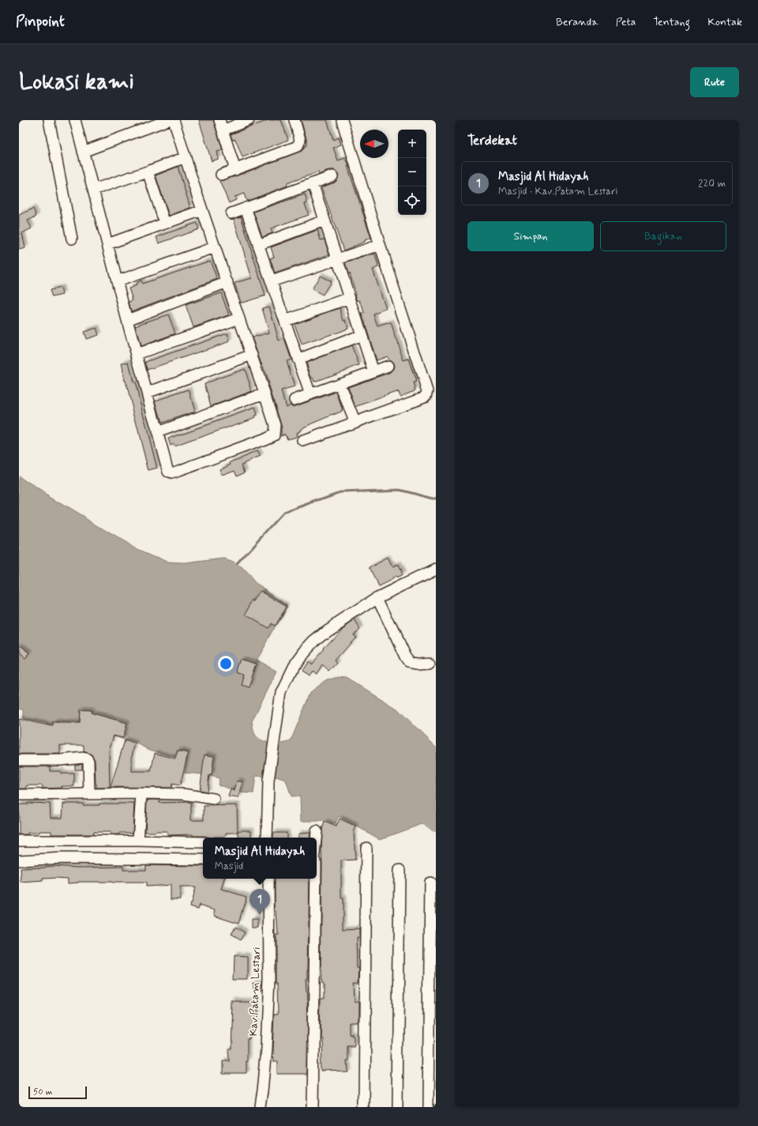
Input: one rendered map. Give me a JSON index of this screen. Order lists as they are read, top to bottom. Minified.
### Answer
{"streets":{"street":["Kav.Patam Lestari"]},"scale_bar":"50 m","north":"left","page":{"header":"Pinpoint","nav":["Beranda","Peta","Tentang","Kontak"],"buttons":["Rute",["Simpan","Bagikan"]],"title":"Lokasi kami","heading":"Terdekat","map_buttons":["+","−"],"list":[{"mark":"1","name":"Masjid Al Hidayah","note":"Masjid · Kav.Patam Lestari","value":"220 m"}],"popup":["Masjid Al Hidayah","Masjid"],"pins":"1","scale":"50 m"}}
